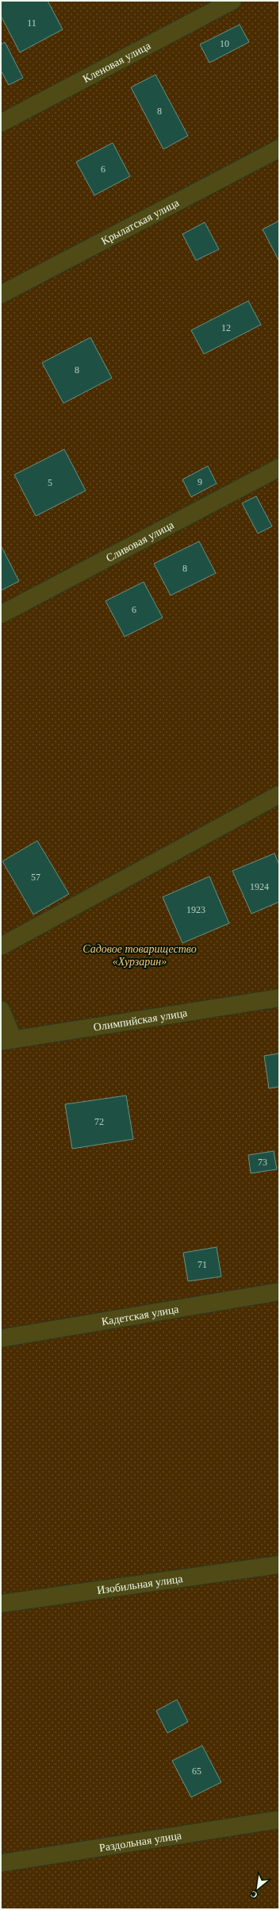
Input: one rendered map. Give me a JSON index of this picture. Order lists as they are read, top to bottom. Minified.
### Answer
{"streets":{"street":["Кленовая улица","Крылатская улица","Сливовая улица","Олимпийская улица","Кадетская улица","Изобильная улица","Раздольная улица"]},"parks":["Садовое товарищество «Хурзарин»"],"house_numbers":["11","10","8","6","12","8","9","5","8","6","57","1924","1923","72","73","71","65"],"north":"bottom left"}
